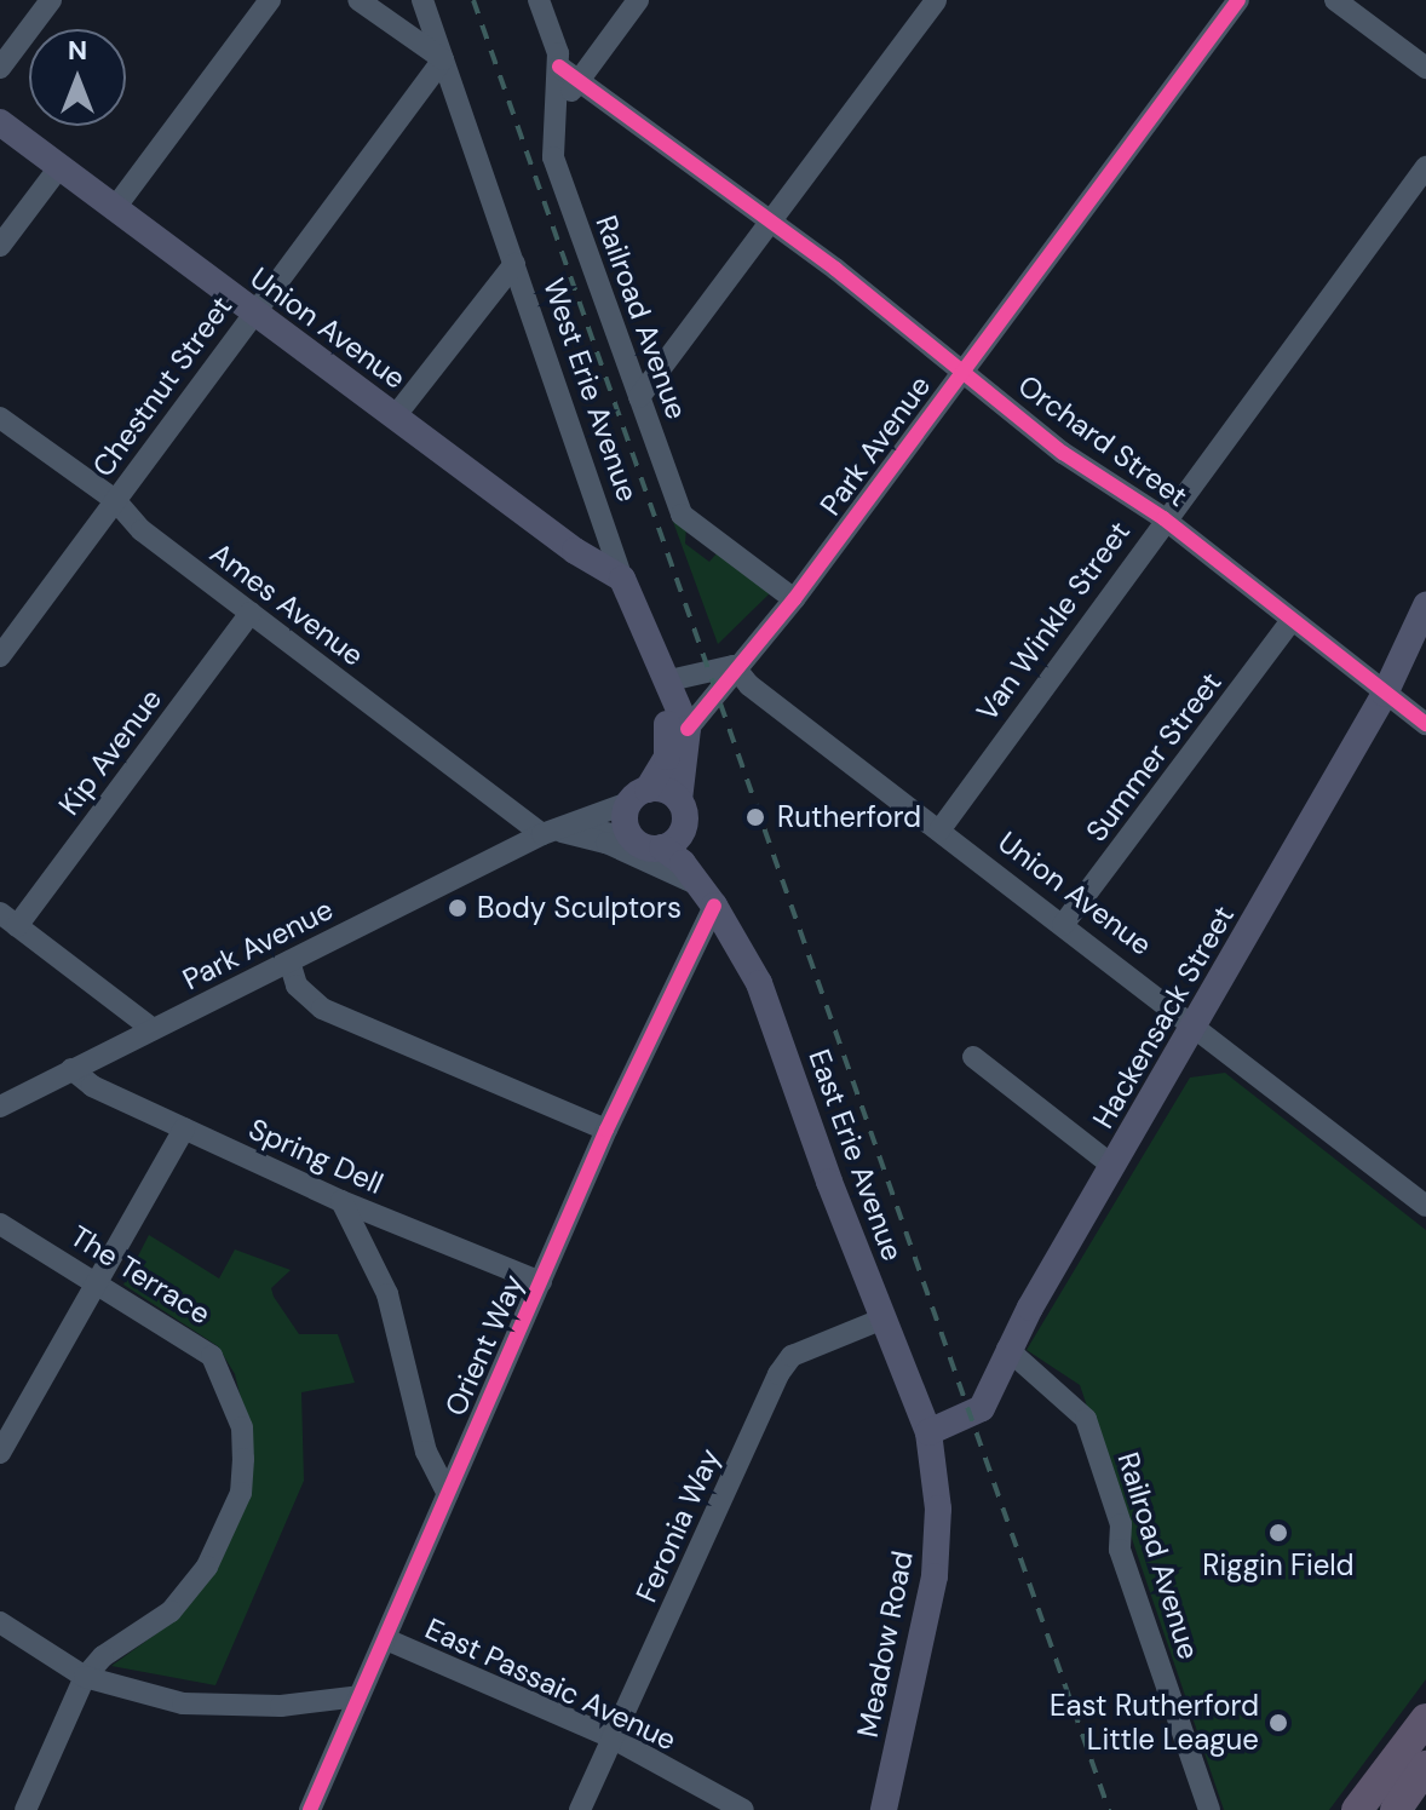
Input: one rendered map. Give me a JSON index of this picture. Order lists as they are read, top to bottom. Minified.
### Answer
{"streets":{"main road":["Union Avenue","West Erie Avenue","Hackensack Street","East Erie Avenue","Meadow Road"],"street":["Railroad Avenue","Chestnut Street","Orchard Street","Park Avenue","Ames Avenue","Van Winkle Street","Kip Avenue","Summer Street","Spring Dell","The Terrace","Orient Way","Feronia Way","East Passaic Avenue"]},"crossings":[["Railroad Avenue","Orchard Street"],["Railroad Avenue","Park Avenue"],["Railroad Avenue","Hackensack Street"],["Union Avenue","Chestnut Street"],["Union Avenue","West Erie Avenue"],["Union Avenue","Park Avenue"],["Union Avenue","Van Winkle Street"],["Union Avenue","Summer Street"],["Union Avenue","Hackensack Street"],["Chestnut Street","West Erie Avenue"],["Chestnut Street","Ames Avenue"],["West Erie Avenue","Park Avenue"],["West Erie Avenue","East Erie Avenue"],["Orchard Street","Park Avenue"],["Orchard Street","Van Winkle Street"],["Orchard Street","Summer Street"],["Orchard Street","Hackensack Street"],["Park Avenue","Ames Avenue"],["Park Avenue","Spring Dell"],["Ames Avenue","Kip Avenue"],["Hackensack Street","East Erie Avenue"],["Hackensack Street","Meadow Road"],["East Erie Avenue","Orient Way"],["East Erie Avenue","Feronia Way"],["East Erie Avenue","Meadow Road"],["Spring Dell","Orient Way"],["Orient Way","East Passaic Avenue"],["Feronia Way","East Passaic Avenue"]],"places":["Rutherford","Body Sculptors","Riggin Field","East Rutherford Little League"],"north":"top"}
